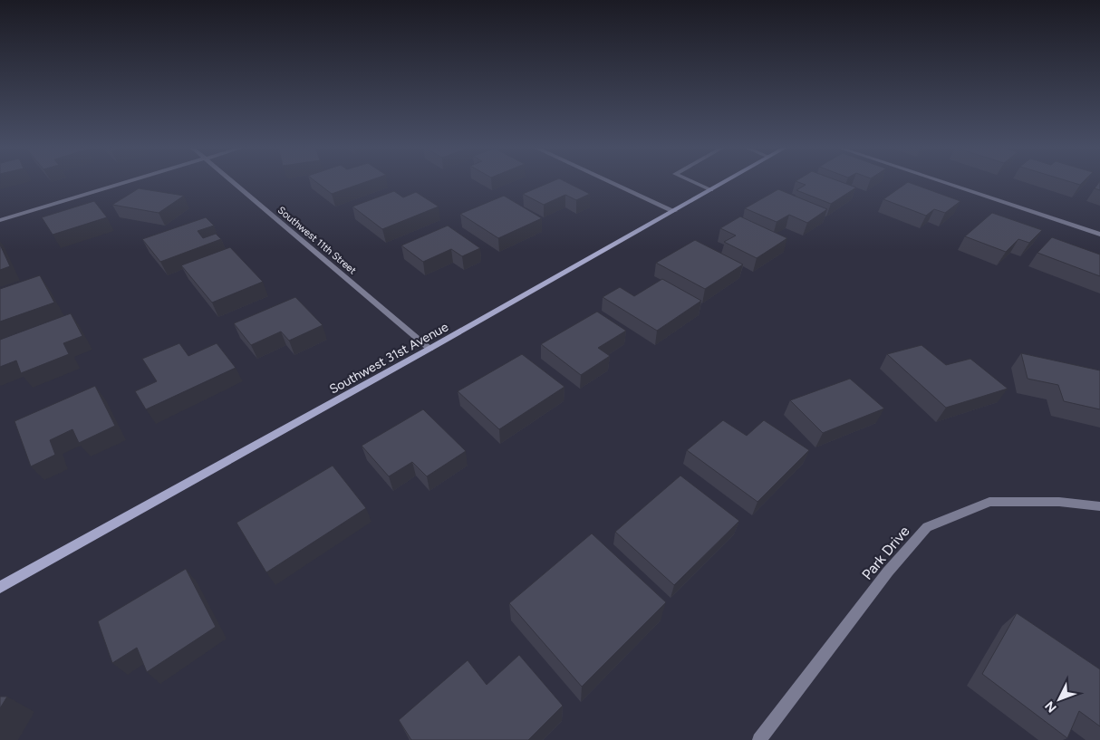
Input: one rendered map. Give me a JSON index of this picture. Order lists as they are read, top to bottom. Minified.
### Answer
{"streets":{"main road":["Southwest 31st Avenue"],"street":["Southwest 11th Street","Park Drive"]},"crossings":[["Southwest 11th Street","Southwest 31st Avenue"]],"north":"bottom left"}
